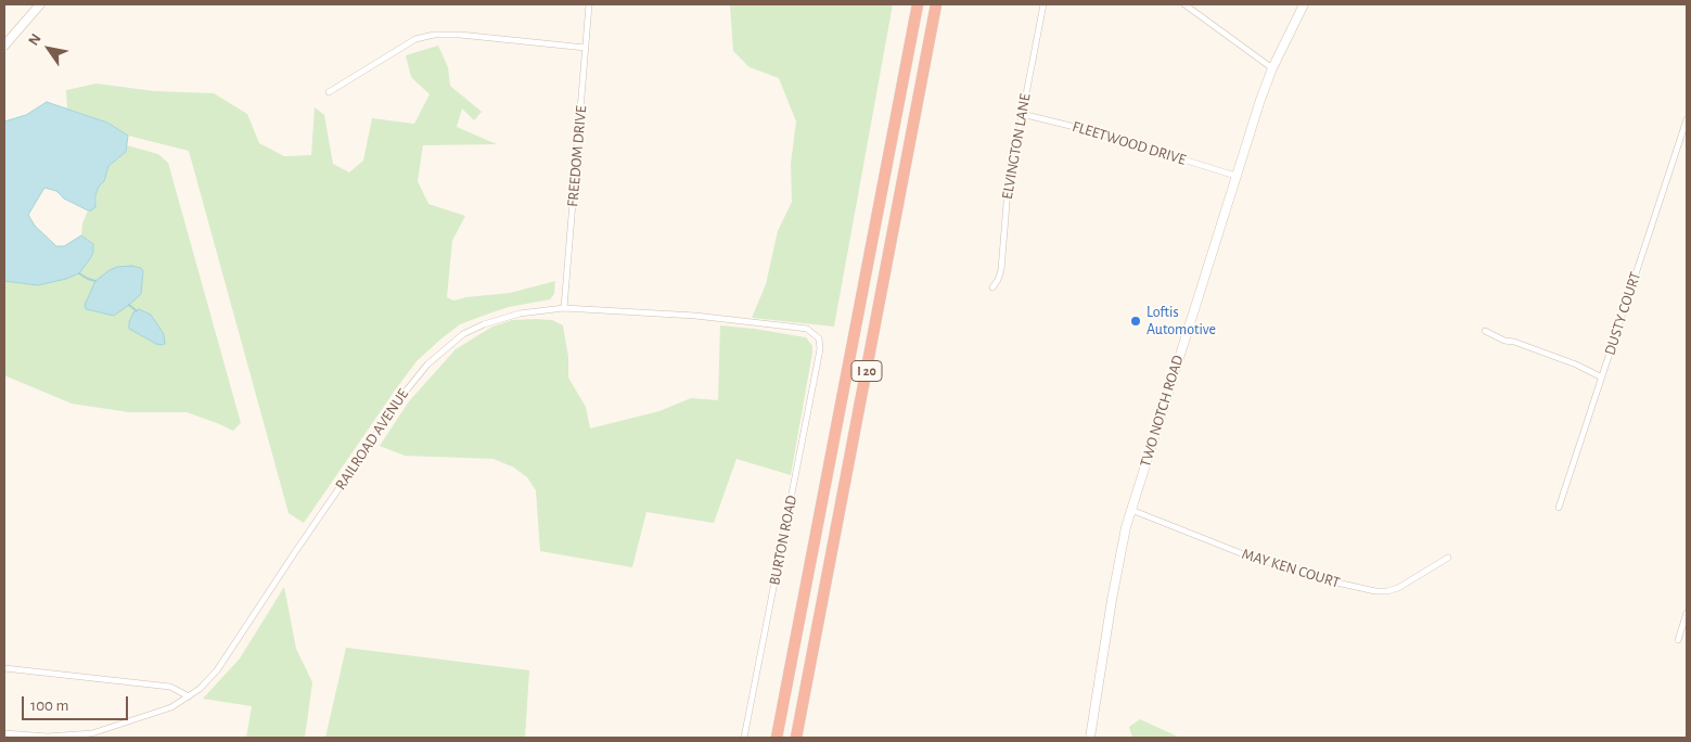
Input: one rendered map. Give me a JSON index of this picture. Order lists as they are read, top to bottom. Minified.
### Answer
{"streets":{"highway":["I 20"],"street":["FLEETWOOD DRIVE","ELVINGTON LANE","FREEDOM DRIVE","DUSTY COURT","TWO NOTCH ROAD","RAILROAD AVENUE","BURTON ROAD","MAY KEN COURT"]},"crossings":[["FLEETWOOD DRIVE","ELVINGTON LANE"],["FLEETWOOD DRIVE","TWO NOTCH ROAD"],["FREEDOM DRIVE","RAILROAD AVENUE"],["TWO NOTCH ROAD","MAY KEN COURT"],["RAILROAD AVENUE","BURTON ROAD"]],"places":["Loftis Automotive"],"scale_bar":"100 m","north":"top left"}
